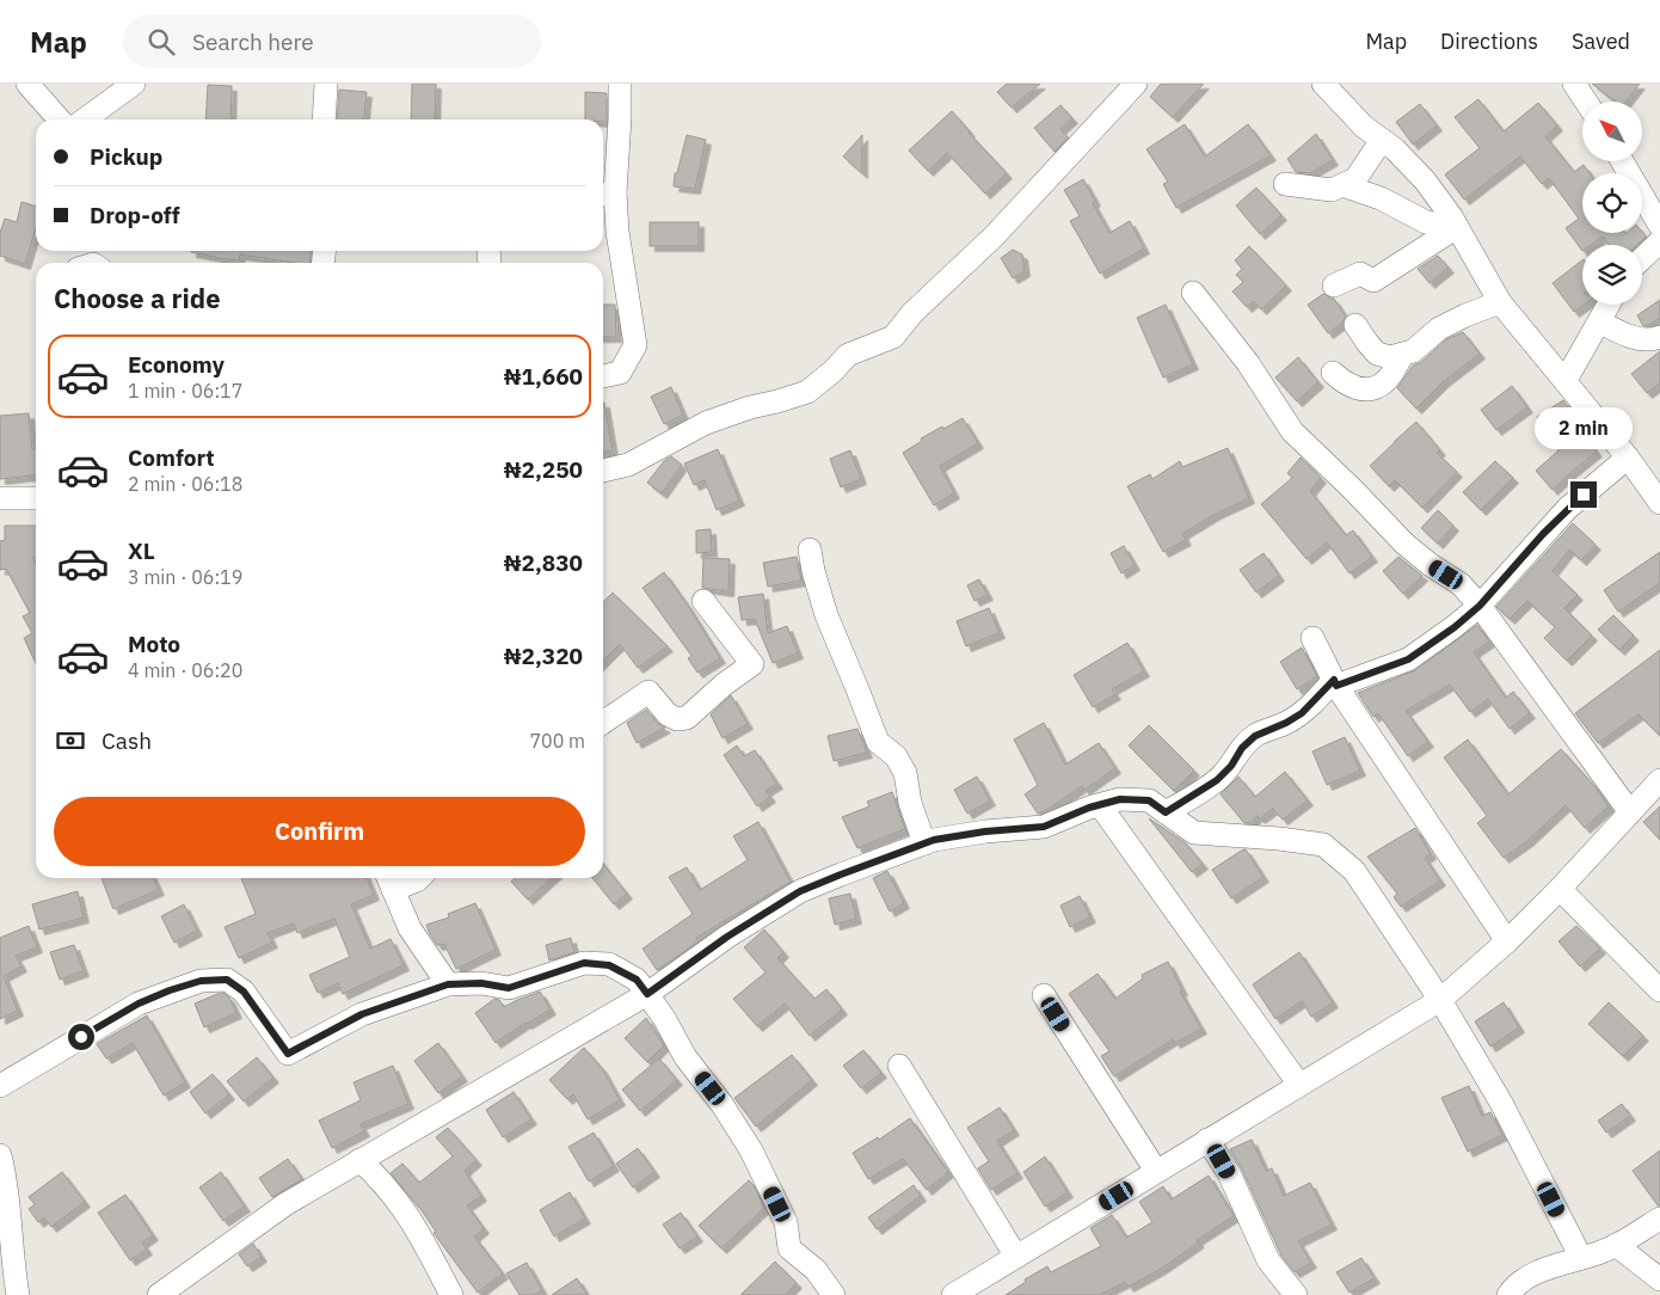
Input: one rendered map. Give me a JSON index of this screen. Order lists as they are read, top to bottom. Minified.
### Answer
{"north":"top left","page":{"header":"Map","search":"Search here","nav":["Map","Directions","Saved"],"banner":["Pickup","Drop-off"],"heading":"Choose a ride","list":[{"name":"Economy","note":"1 min · 06:17","value":"₦1,660"},{"name":"Comfort","note":"2 min · 06:18","value":"₦2,250"},{"name":"XL","note":"3 min · 06:19","value":"₦2,830"},{"name":"Moto","note":"4 min · 06:20","value":"₦2,320"}],"bubble":"2 min","pay":["Cash","700 m"],"buttons":"Confirm"}}
